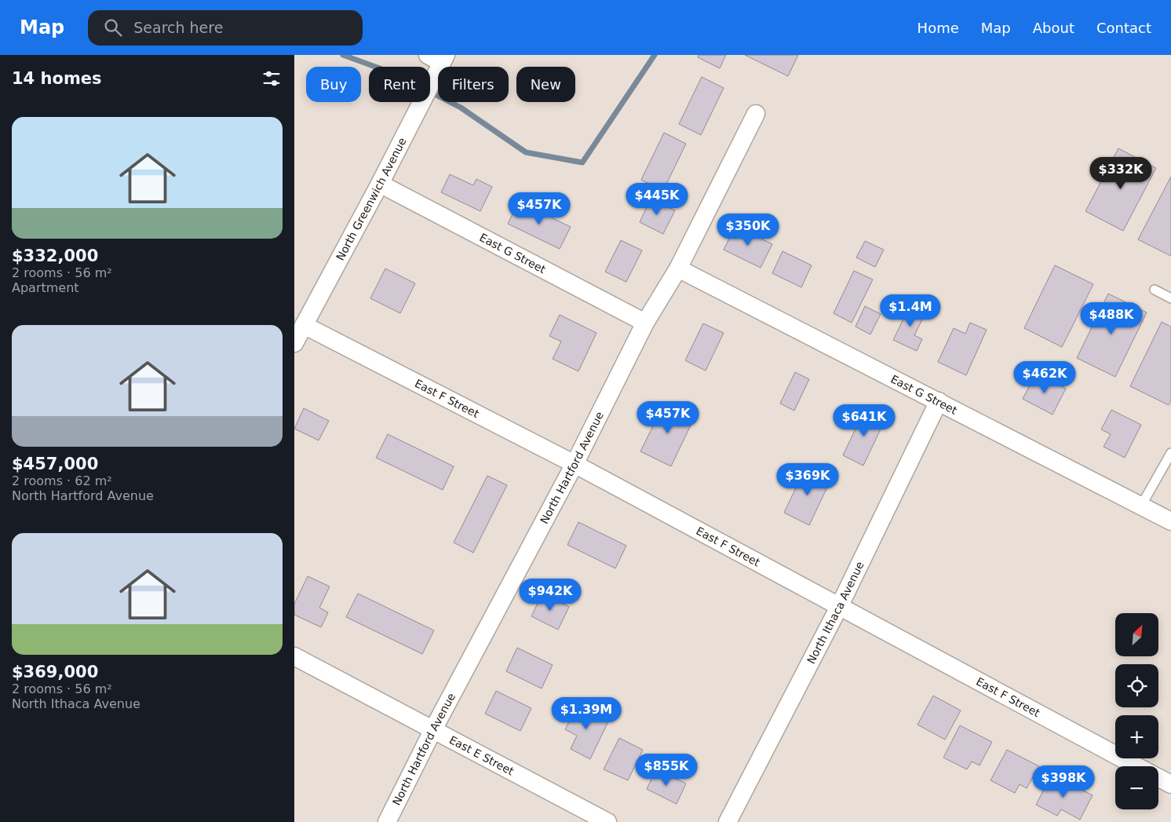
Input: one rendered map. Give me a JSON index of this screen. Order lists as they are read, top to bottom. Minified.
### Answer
{"streets":{"street":["North Greenwich Avenue","East G Street","East F Street","North Hartford Avenue","North Ithaca Avenue","East E Street"]},"crossings":[["North Greenwich Avenue","East G Street"],["North Greenwich Avenue","East F Street"],["East G Street","North Hartford Avenue"],["East G Street","North Ithaca Avenue"],["East F Street","North Hartford Avenue"],["East F Street","North Ithaca Avenue"],["North Hartford Avenue","East E Street"]],"north":"top right","page":{"header":"Map","search":"Search here","nav":["Home","Map","About","Contact"],"heading":"14 homes","chip":["Buy","Rent","Filters","New"],"list":[{"name":"$332,000","note":"2 rooms · 56 m² · Apartment"},{"name":"$457,000","note":"2 rooms · 62 m² · North Hartford Avenue"},{"name":"$369,000","note":"2 rooms · 56 m² · North Ithaca Avenue"}],"price":["$332K","$445K","$457K","$350K","$1.4M","$488K","$462K","$457K","$641K","$369K","$942K","$1.39M","$855K","$398K"],"map_buttons":["+","−"]}}
